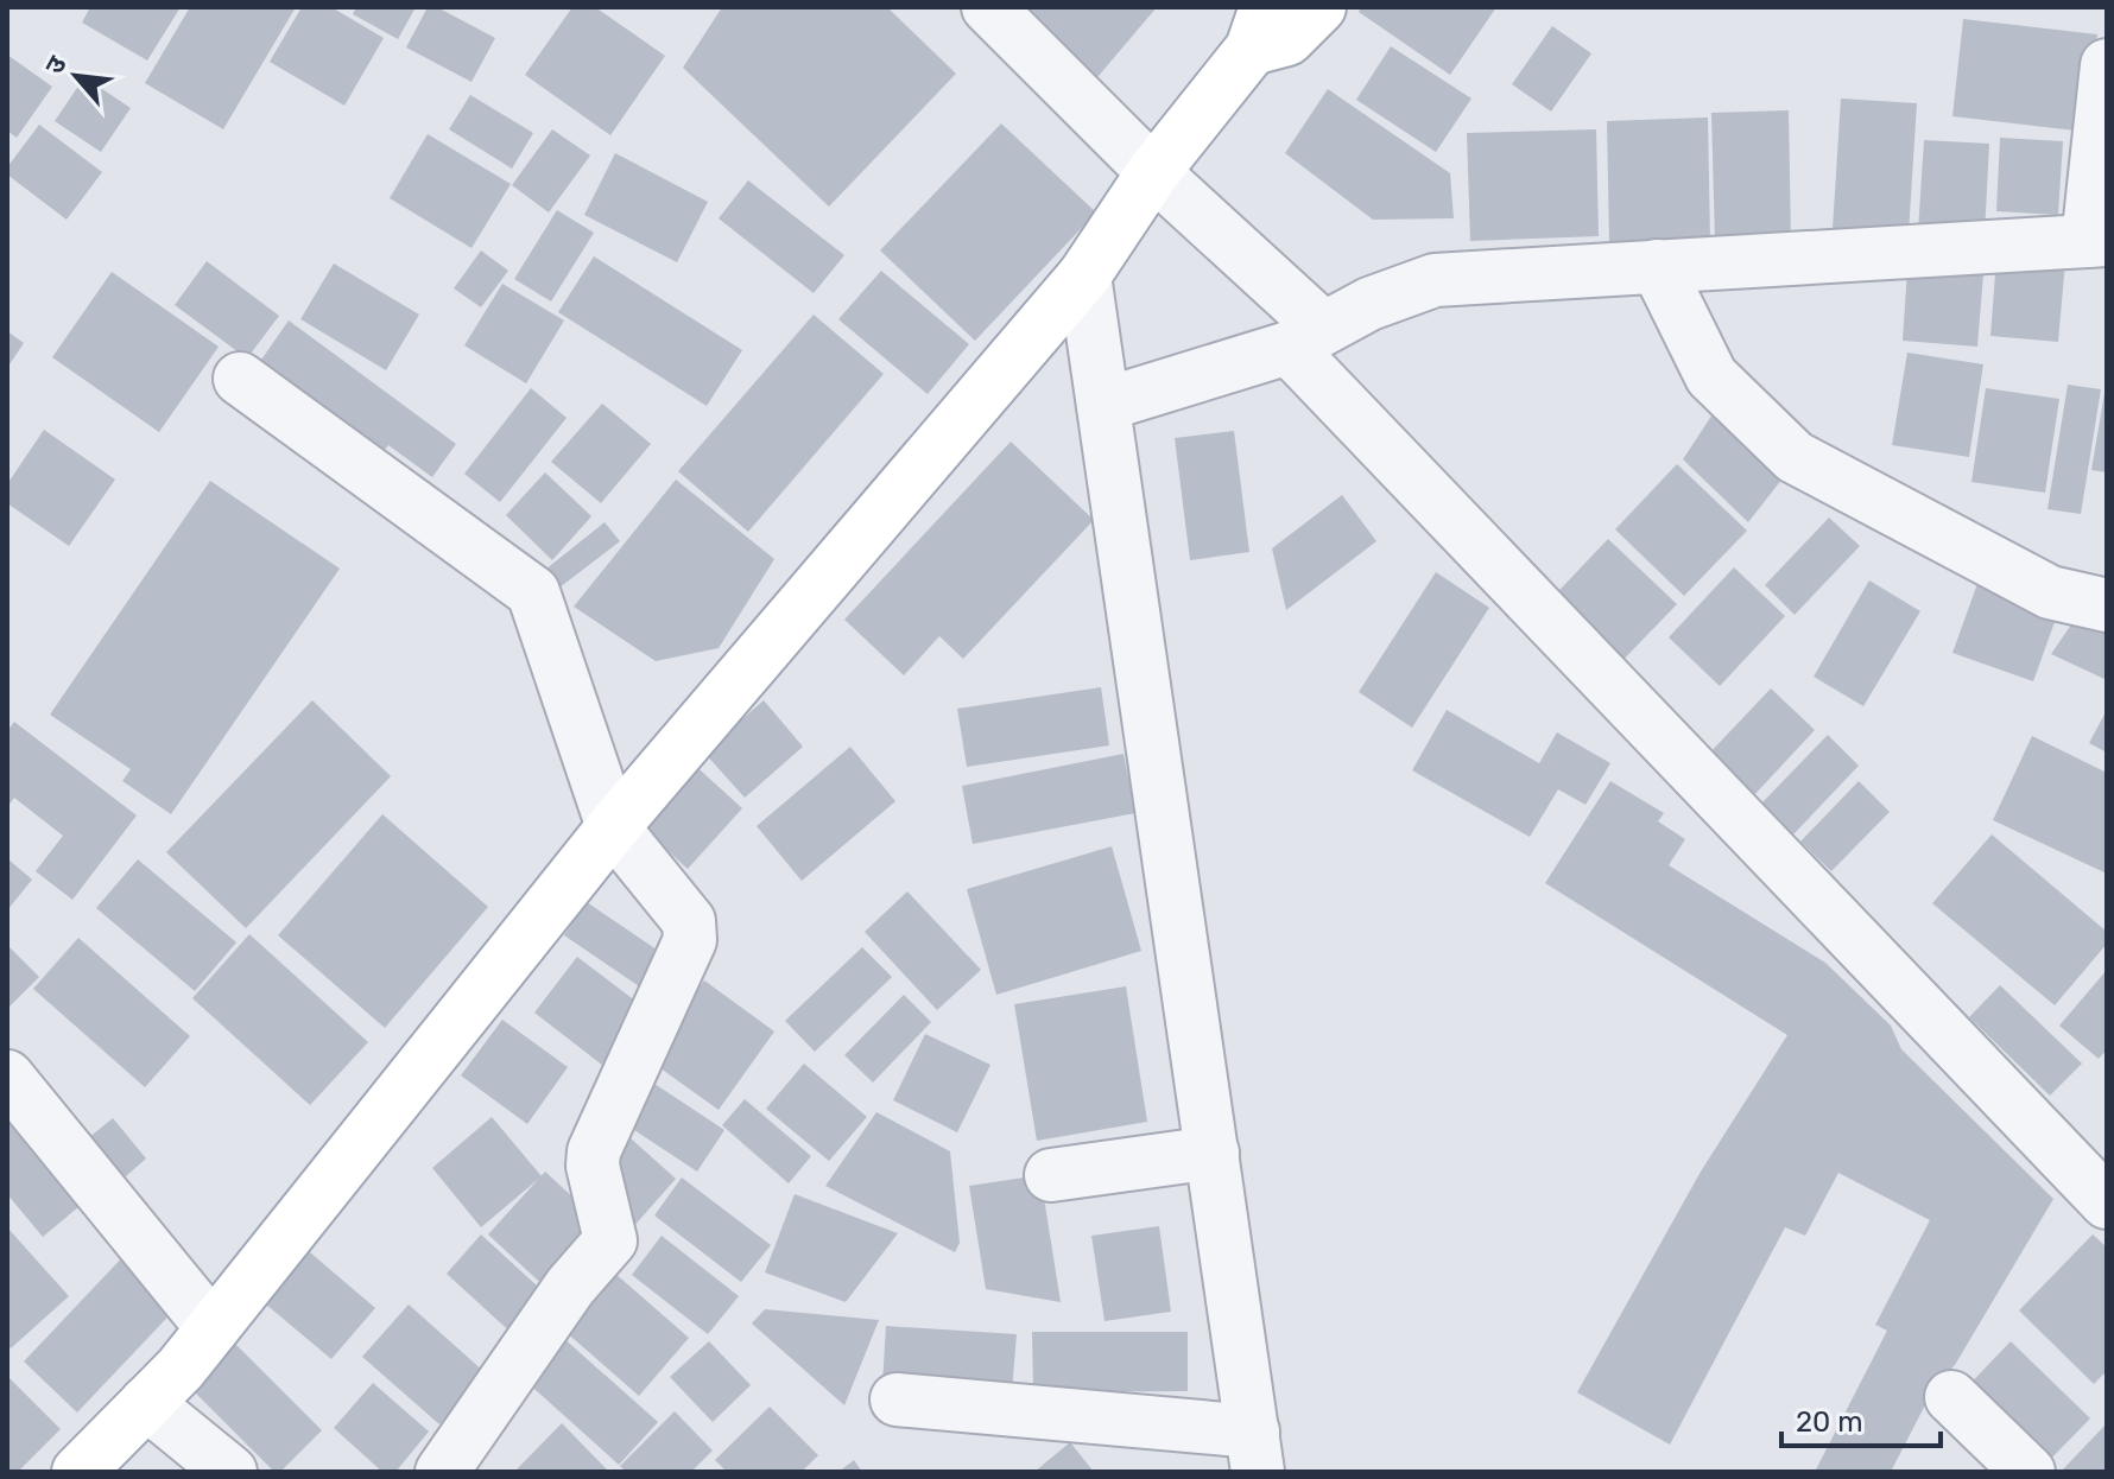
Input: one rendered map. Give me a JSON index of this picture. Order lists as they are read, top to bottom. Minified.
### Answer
{"scale_bar":"20 m","north":"top left"}
